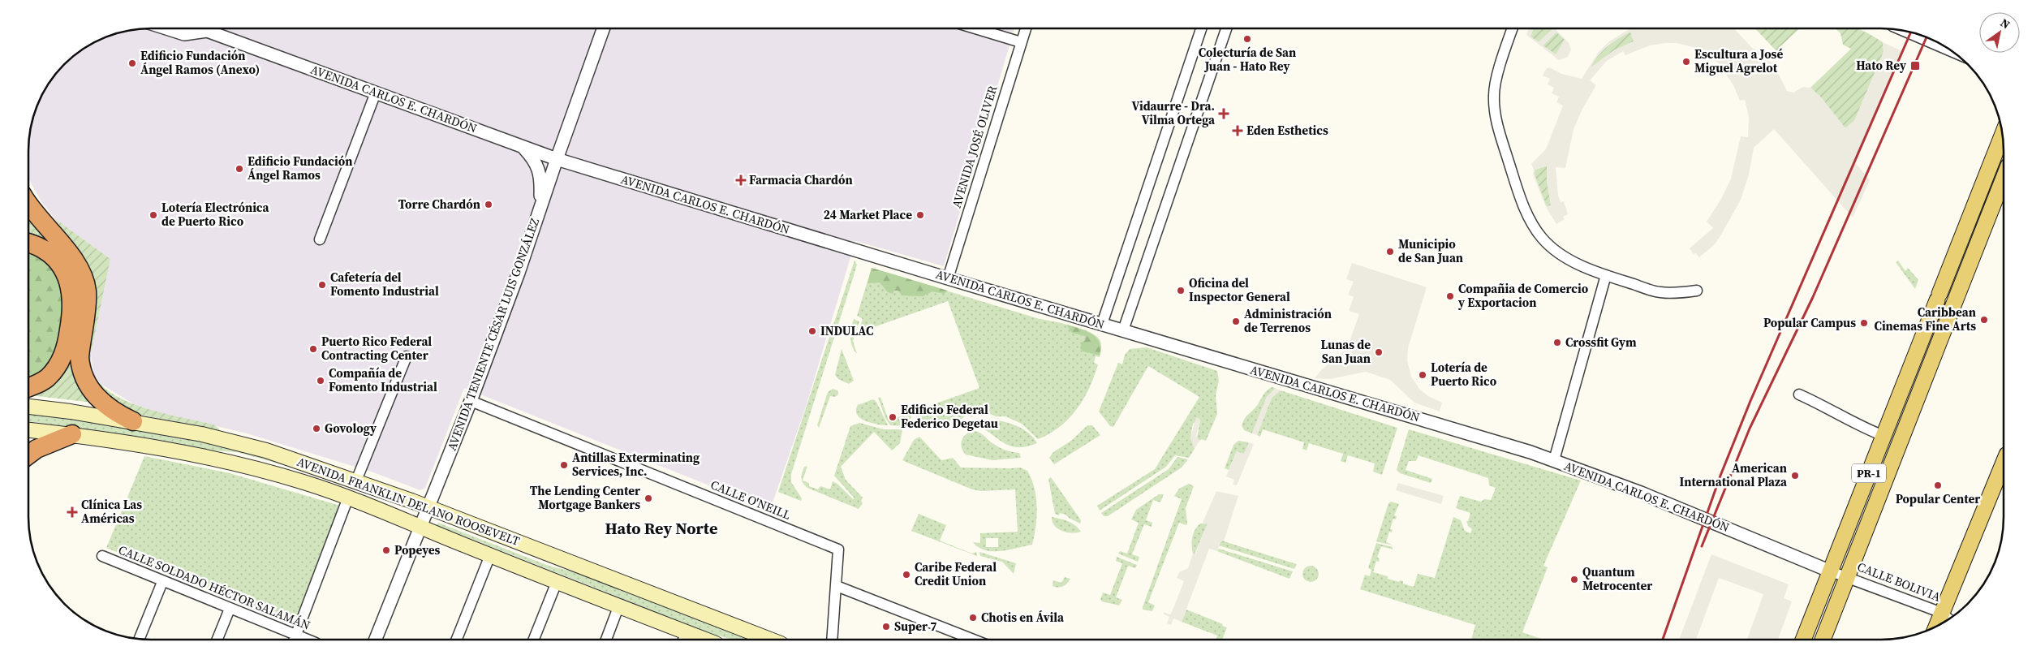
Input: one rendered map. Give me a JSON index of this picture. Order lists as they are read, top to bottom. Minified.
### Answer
{"streets":{"main road":["PR-1","AVENIDA FRANKLIN DELANO ROOSEVELT"],"street":["AVENIDA CARLOS E. CHARDÓN","AVENIDA JOSÉ OLIVER","AVENIDA TENIENTE CÉSAR LUIS GONZÁLEZ","CALLE O'NEILL","CALLE BOLIVIA","CALLE SOLDADO HÉCTOR SALAMÁN"]},"crossings":[["AVENIDA CARLOS E. CHARDÓN","AVENIDA JOSÉ OLIVER"],["AVENIDA CARLOS E. CHARDÓN","AVENIDA TENIENTE CÉSAR LUIS GONZÁLEZ"],["AVENIDA CARLOS E. CHARDÓN","PR-1"],["AVENIDA CARLOS E. CHARDÓN","CALLE BOLIVIA"],["AVENIDA TENIENTE CÉSAR LUIS GONZÁLEZ","CALLE O'NEILL"],["AVENIDA TENIENTE CÉSAR LUIS GONZÁLEZ","AVENIDA FRANKLIN DELANO ROOSEVELT"],["PR-1","CALLE BOLIVIA"]],"districts":["Hato Rey Norte"],"places":{"other":["Colecturía de San Juan - Hato Rey","Escultura a José Miguel Agrelot","Edificio Fundación Ángel Ramos (Anexo)","Edificio Fundación Ángel Ramos","Torre Chardón","Lotería Electrónica de Puerto Rico","24 Market Place","Municipio de San Juan","Cafetería del Fomento Industrial","Oficina del Inspector General","Compañia de Comercio y Exportacion","Caribbean Cinemas Fine Arts","Administración de Terrenos","Popular Campus","INDULAC","Crossfit Gym","Puerto Rico Federal Contracting Center","Lunas de San Juan","Lotería de Puerto Rico","Compañía de Fomento Industrial","Edificio Federal Federico Degetau","Govology","Antillas Exterminating Services, Inc.","American International Plaza","Popular Center","The Lending Center Mortgage Bankers","Popeyes","Caribe Federal Credit Union","Quantum Metrocenter","Chotis en Ávila","Super 7"],"transit":["Hato Rey"],"health":["Vidaurre - Dra. Vilma Ortega","Eden Esthetics","Farmacia Chardón","Clínica Las Américas"]},"north":"top right"}
